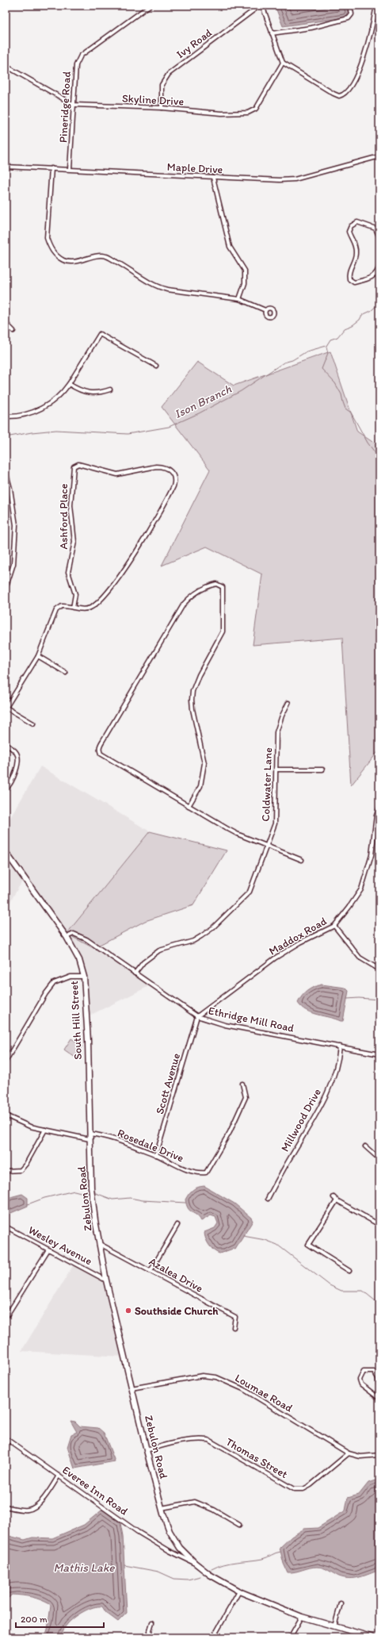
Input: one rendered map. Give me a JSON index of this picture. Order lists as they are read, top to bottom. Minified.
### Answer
{"streets":{"main road":["South Hill Street","Zebulon Road"],"street":["Ivy Road","Skyline Drive","Pineridge Road","Maple Drive","Ashford Place","Coldwater Lane","Maddox Road","Ethridge Mill Road","Scott Avenue","Millwood Drive","Rosedale Drive","Wesley Avenue","Azalea Drive","Loumae Road","Thomas Street","Everee Inn Road"]},"crossings":[["Ivy Road","Skyline Drive"],["Skyline Drive","Pineridge Road"],["Pineridge Road","Maple Drive"],["Coldwater Lane","Ethridge Mill Road"],["Maddox Road","Ethridge Mill Road"],["Maddox Road","Scott Avenue"],["Ethridge Mill Road","South Hill Street"],["Ethridge Mill Road","Scott Avenue"],["Ethridge Mill Road","Millwood Drive"],["South Hill Street","Rosedale Drive"],["South Hill Street","Zebulon Road"],["Scott Avenue","Rosedale Drive"],["Rosedale Drive","Zebulon Road"],["Zebulon Road","Wesley Avenue"],["Zebulon Road","Azalea Drive"],["Zebulon Road","Loumae Road"],["Zebulon Road","Thomas Street"],["Zebulon Road","Everee Inn Road"],["Loumae Road","Thomas Street"]],"water":["Ison Branch","Mathis Lake"],"places":["Southside Church"],"scale_bar":"200 m"}
